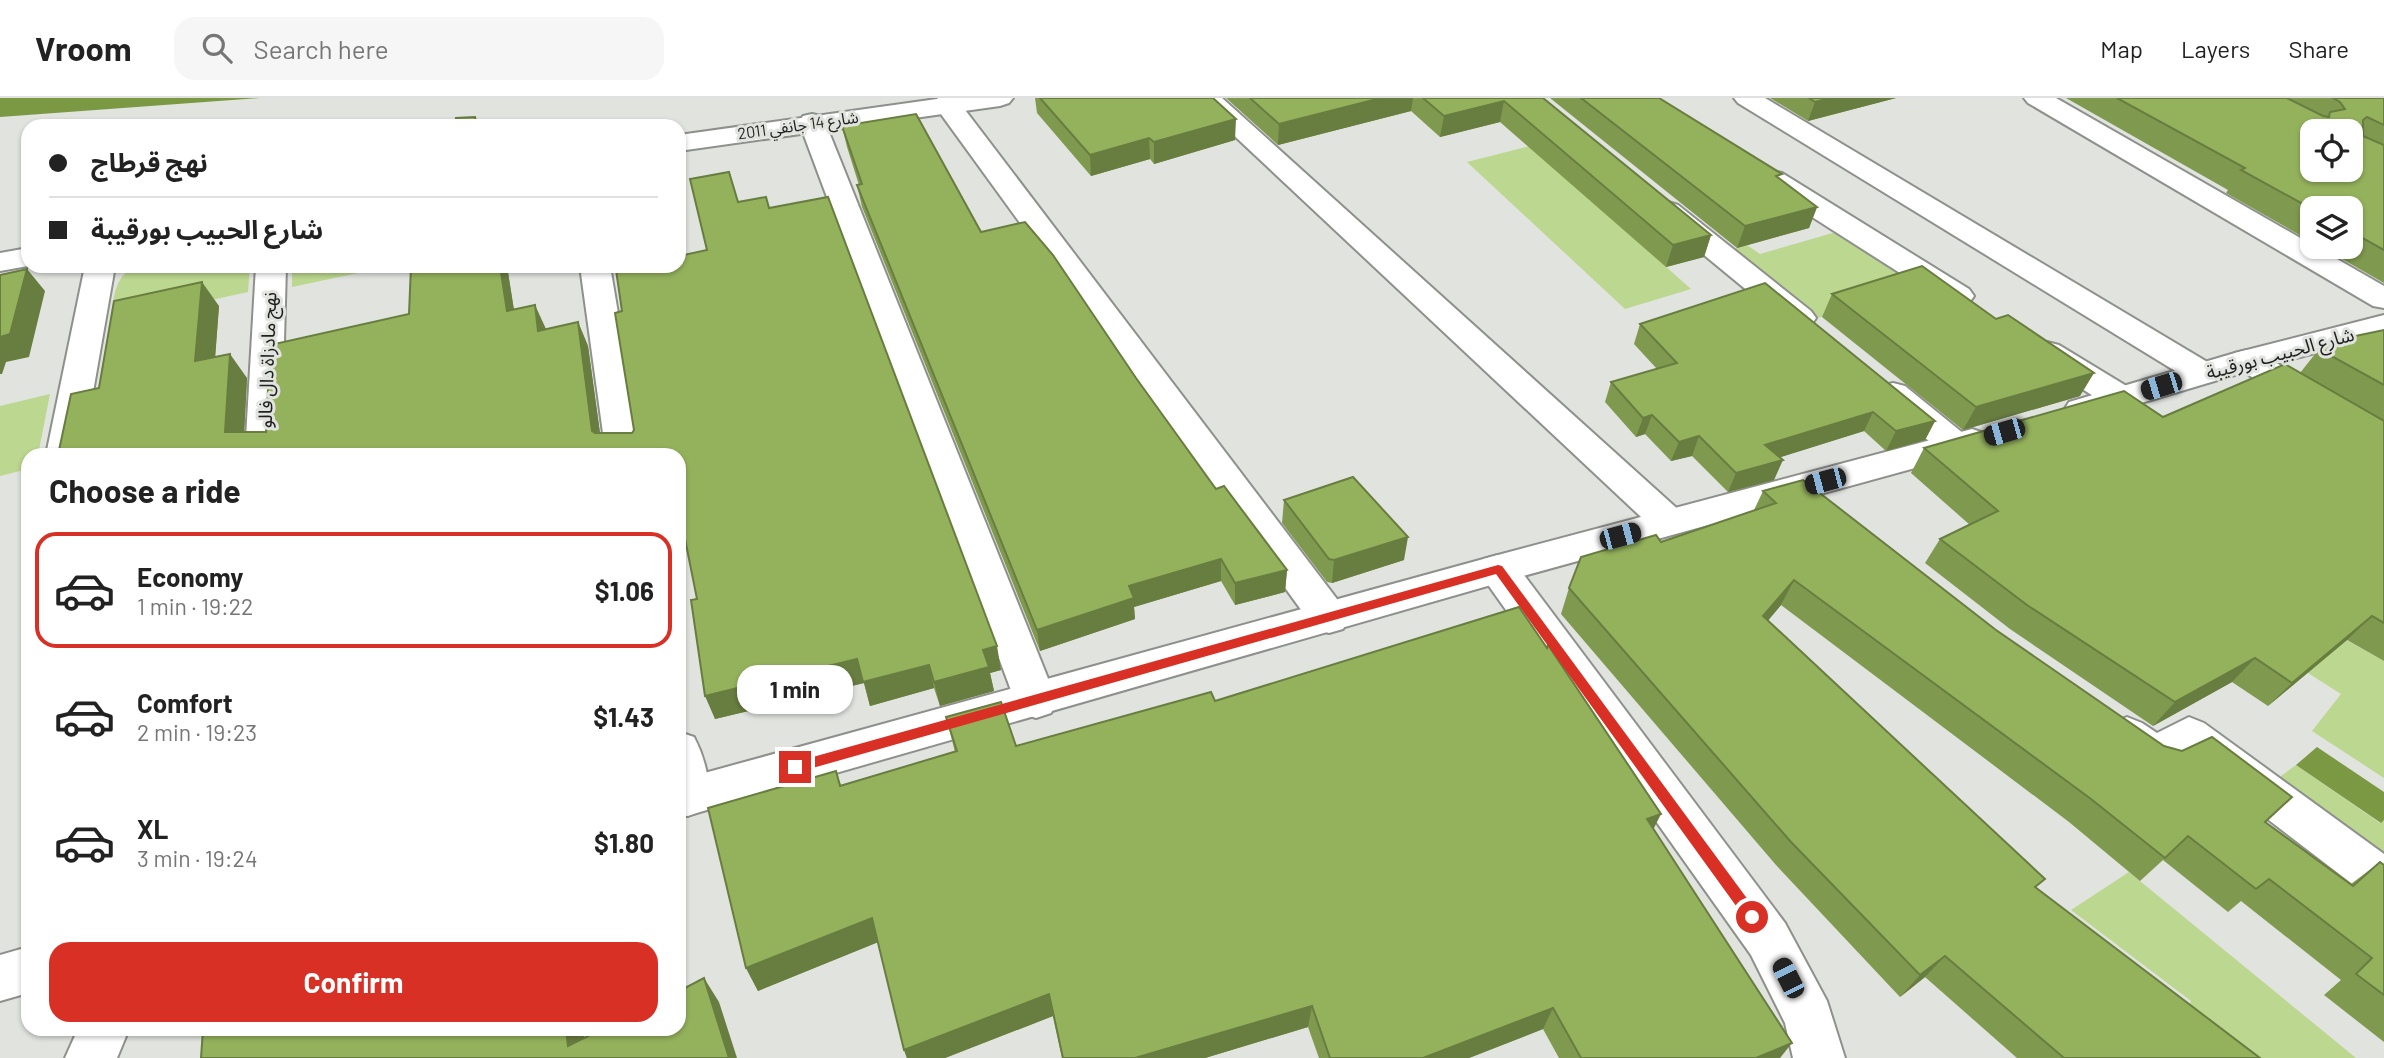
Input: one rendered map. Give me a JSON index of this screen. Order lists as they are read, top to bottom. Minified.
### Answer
{"streets":{"street":["شارع 14 جانفي 2011","شارع الحبيب بورقيبة","نهج مادزاة دال فالو"]},"page":{"header":"Vroom","search":"Search here","nav":["Map","Layers","Share"],"banner":["نهج قرطاج","شارع الحبيب بورقيبة"],"heading":"Choose a ride","list":[{"name":"Economy","note":"1 min · 19:22","value":"$1.06"},{"name":"Comfort","note":"2 min · 19:23","value":"$1.43"},{"name":"XL","note":"3 min · 19:24","value":"$1.80"}],"bubble":"1 min","buttons":"Confirm"}}
